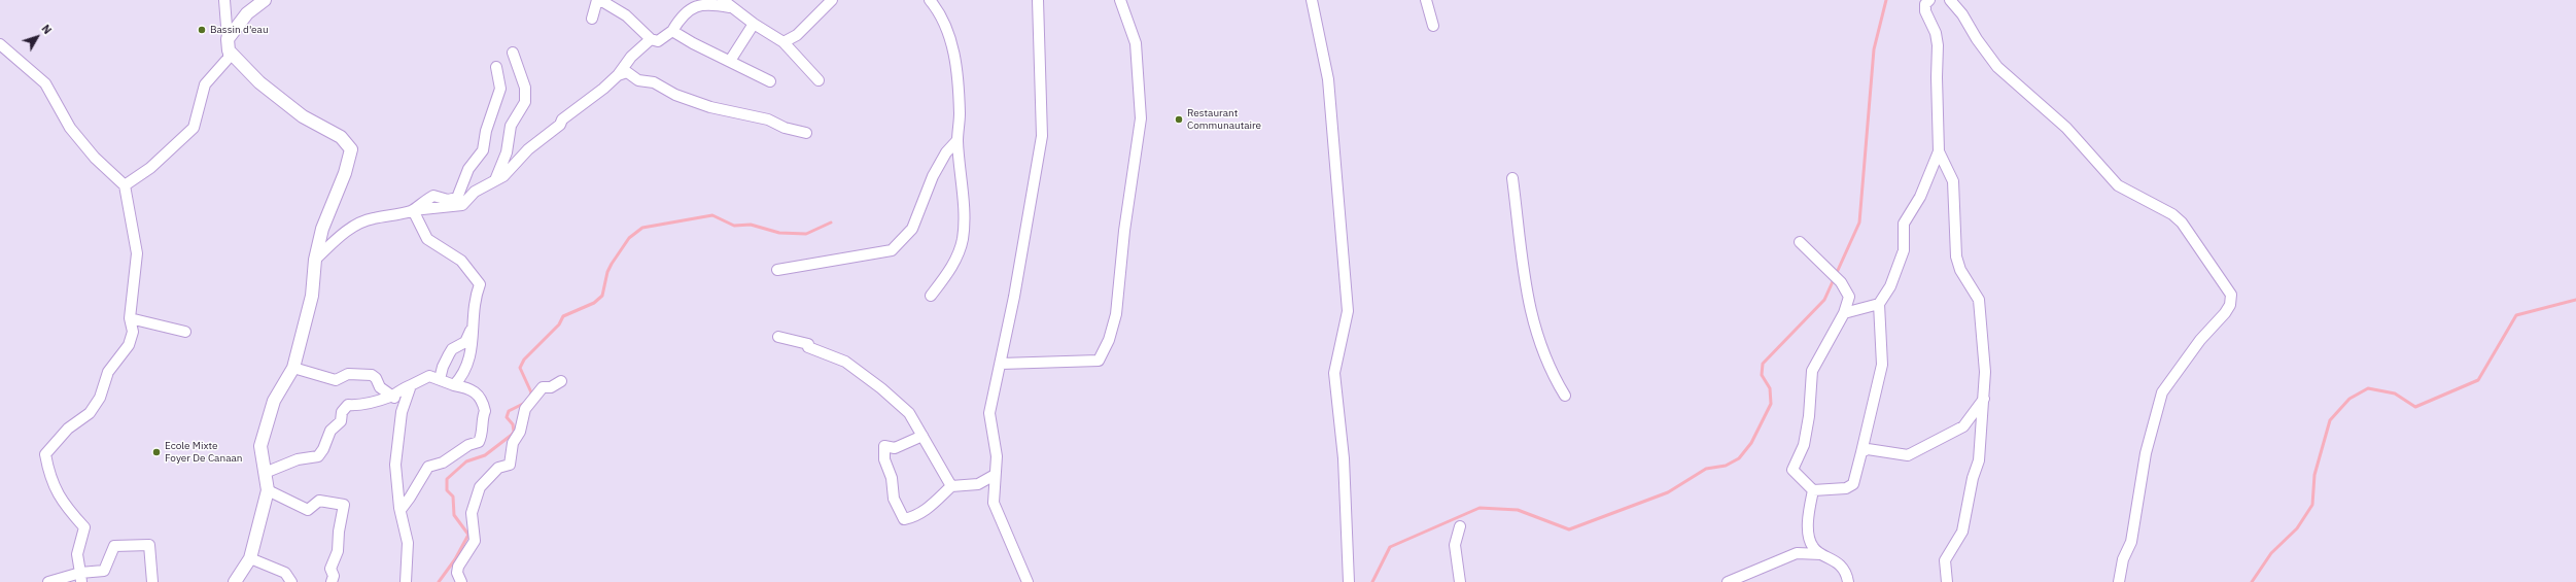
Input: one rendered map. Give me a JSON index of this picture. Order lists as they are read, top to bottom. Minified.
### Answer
{"places":["Bassin d'eau","Restaurant Communautaire","Ecole Mixte Foyer De Canaan"],"north":"top right"}
